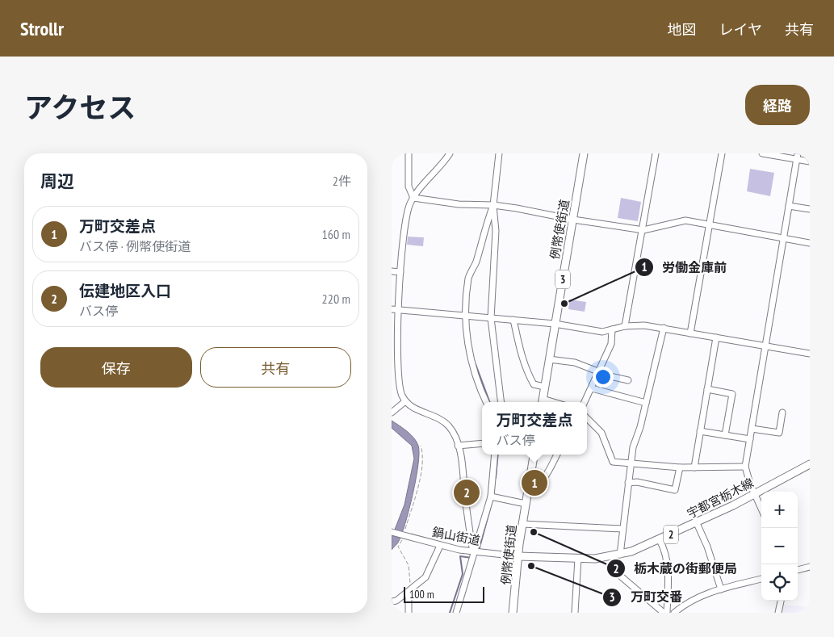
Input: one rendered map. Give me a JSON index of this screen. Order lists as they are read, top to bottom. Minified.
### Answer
{"streets":{"main road":["例幣使街道","3","宇都宮栃木線","2"],"street":["鍋山街道"]},"crossings":[["例幣使街道","宇都宮栃木線"],["例幣使街道","鍋山街道"],["宇都宮栃木線","鍋山街道"]],"places":["労働金庫前","栃木蔵の街郵便局","万町交番"],"scale_bar":"100 m","page":{"header":"Strollr","nav":["地図","レイヤ","共有"],"title":"アクセス","buttons":["経路",["保存","共有"]],"heading":["周辺","2件"],"list":[{"mark":"1","name":"万町交差点","note":"バス停 · 例幣使街道","value":"160 m"},{"mark":"2","name":"伝建地区入口","note":"バス停","value":"220 m"}],"popup":["万町交差点","バス停"],"pins":["1","2"],"map_buttons":["+","−"],"scale":"100 m"}}
